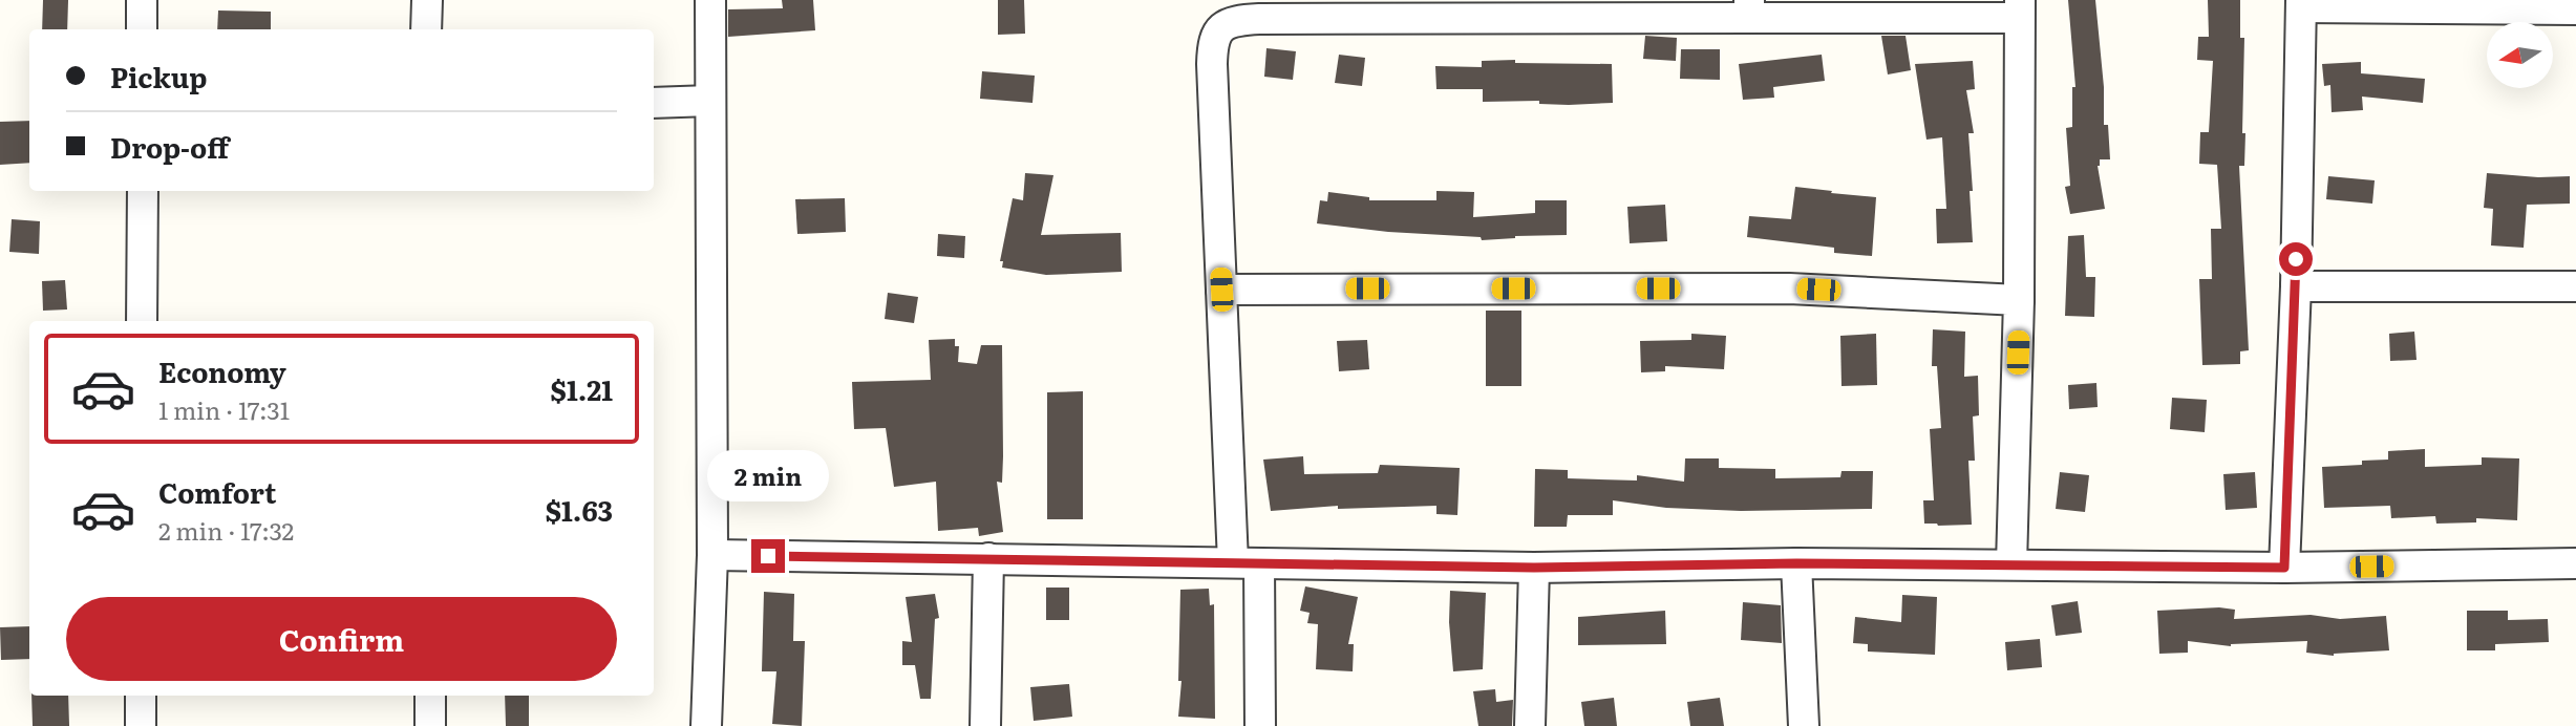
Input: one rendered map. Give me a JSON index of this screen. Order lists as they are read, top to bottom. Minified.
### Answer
{"north":"left","page":{"banner":["Pickup","Drop-off"],"list":[{"name":"Economy","note":"1 min · 17:31","value":"$1.21"},{"name":"Comfort","note":"2 min · 17:32","value":"$1.63"}],"bubble":"2 min","buttons":"Confirm"}}
